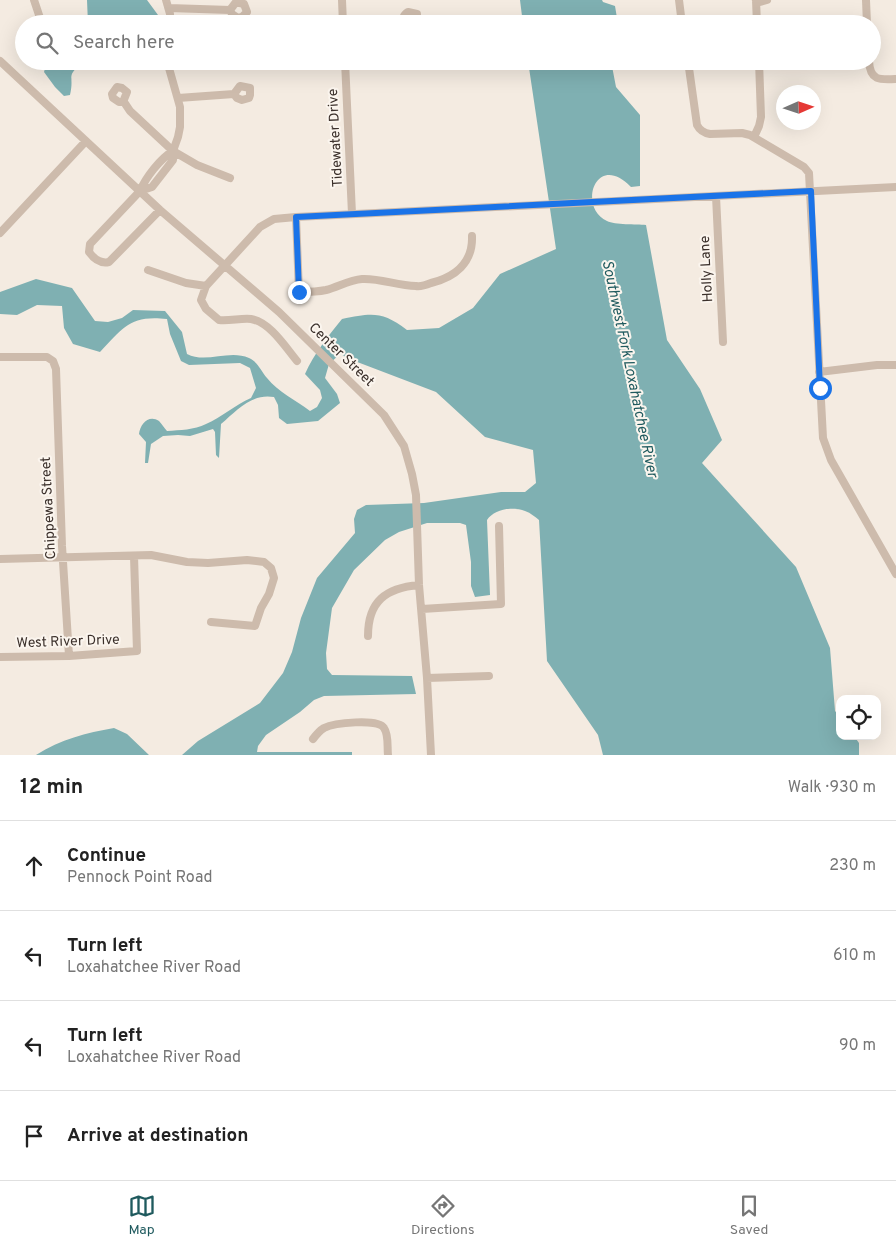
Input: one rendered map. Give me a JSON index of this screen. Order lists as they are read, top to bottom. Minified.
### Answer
{"streets":{"street":["Tidewater Drive","Holly Lane","Center Street","Chippewa Street","West River Drive"]},"crossings":[["Chippewa Street","West River Drive"]],"water":["Southwest Fork Loxahatchee River"],"north":"right","page":{"search":"Search here","heading":["12 min","Walk · 930 m"],"list":[["Continue","Pennock Point Road","230 m"],["Turn left","Loxahatchee River Road","610 m"],["Turn left","Loxahatchee River Road","90 m"],"Arrive at destination"],"nav":["Map","Directions","Saved"]}}
